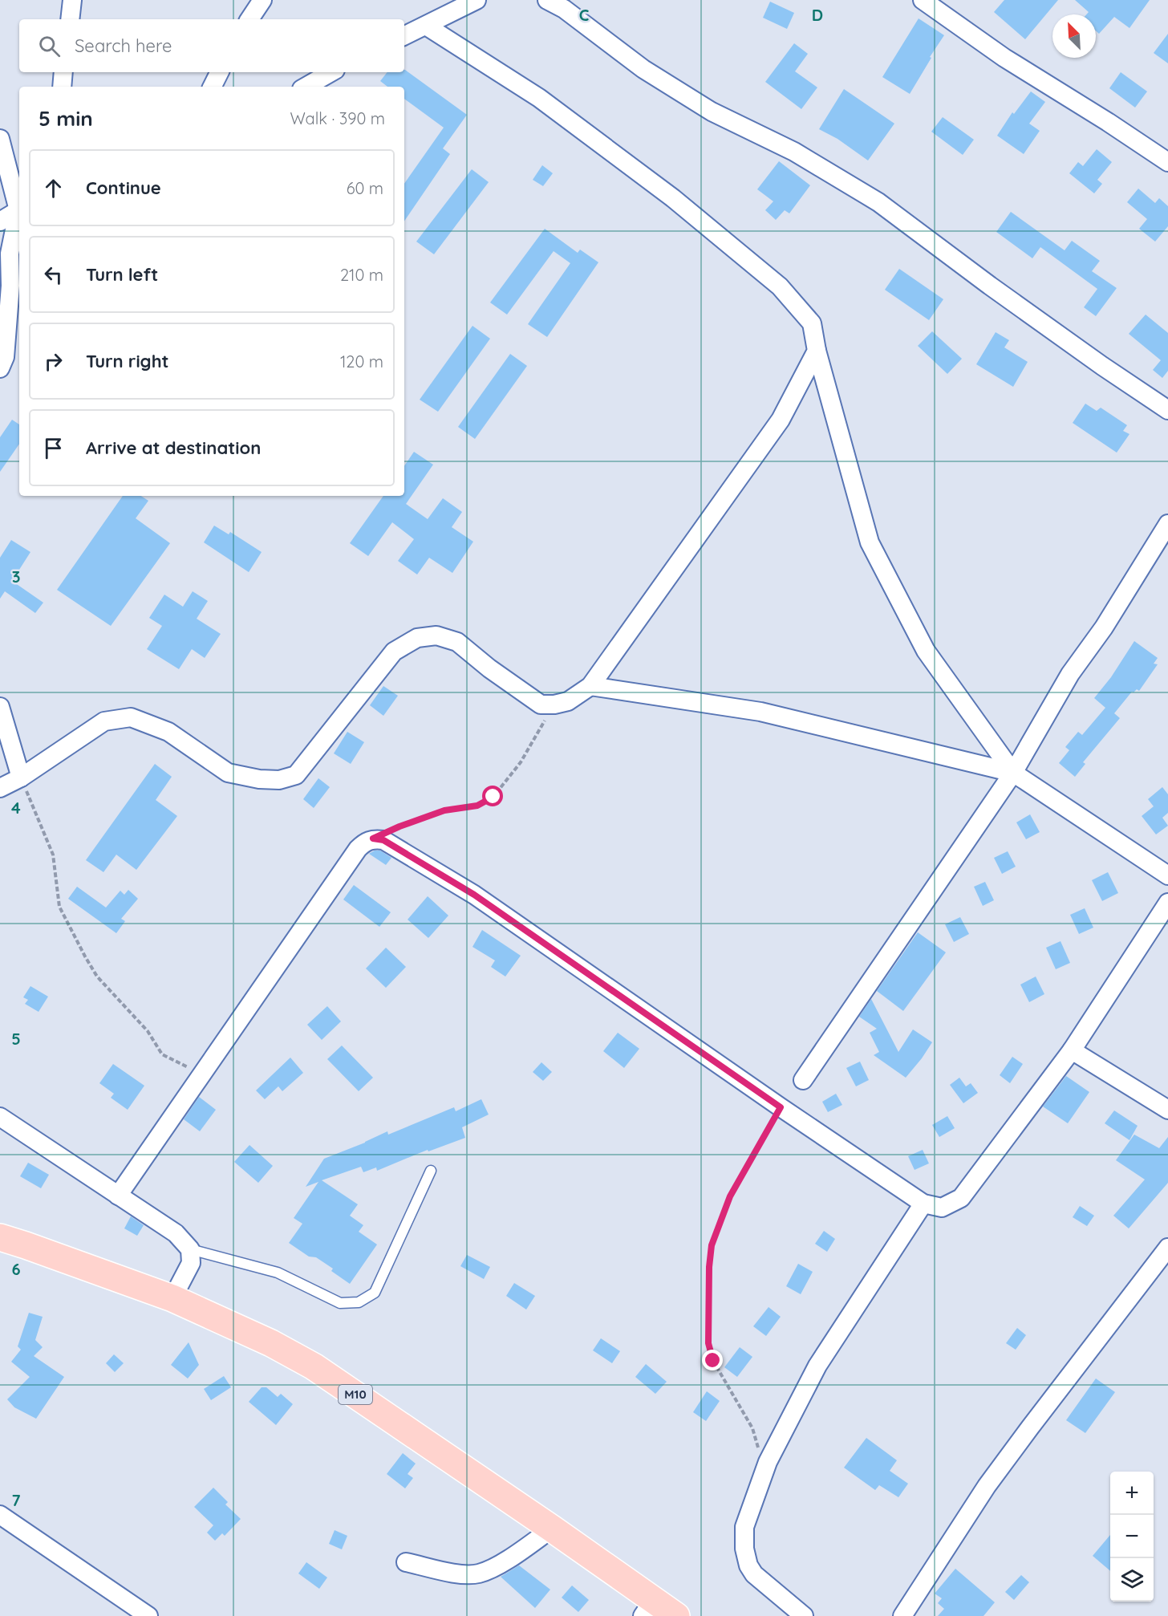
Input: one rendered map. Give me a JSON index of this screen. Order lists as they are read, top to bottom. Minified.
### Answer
{"streets":{"main road":["M10"]},"north":"top left","page":{"search":"Search here","heading":["5 min","Walk · 390 m"],"list":[["Continue","60 m"],["Turn left","210 m"],["Turn right","120 m"],"Arrive at destination"],"map_buttons":["+","−"]},"grid":{"columns":["C","D"],"rows":["3","4","5","6","7"]}}
